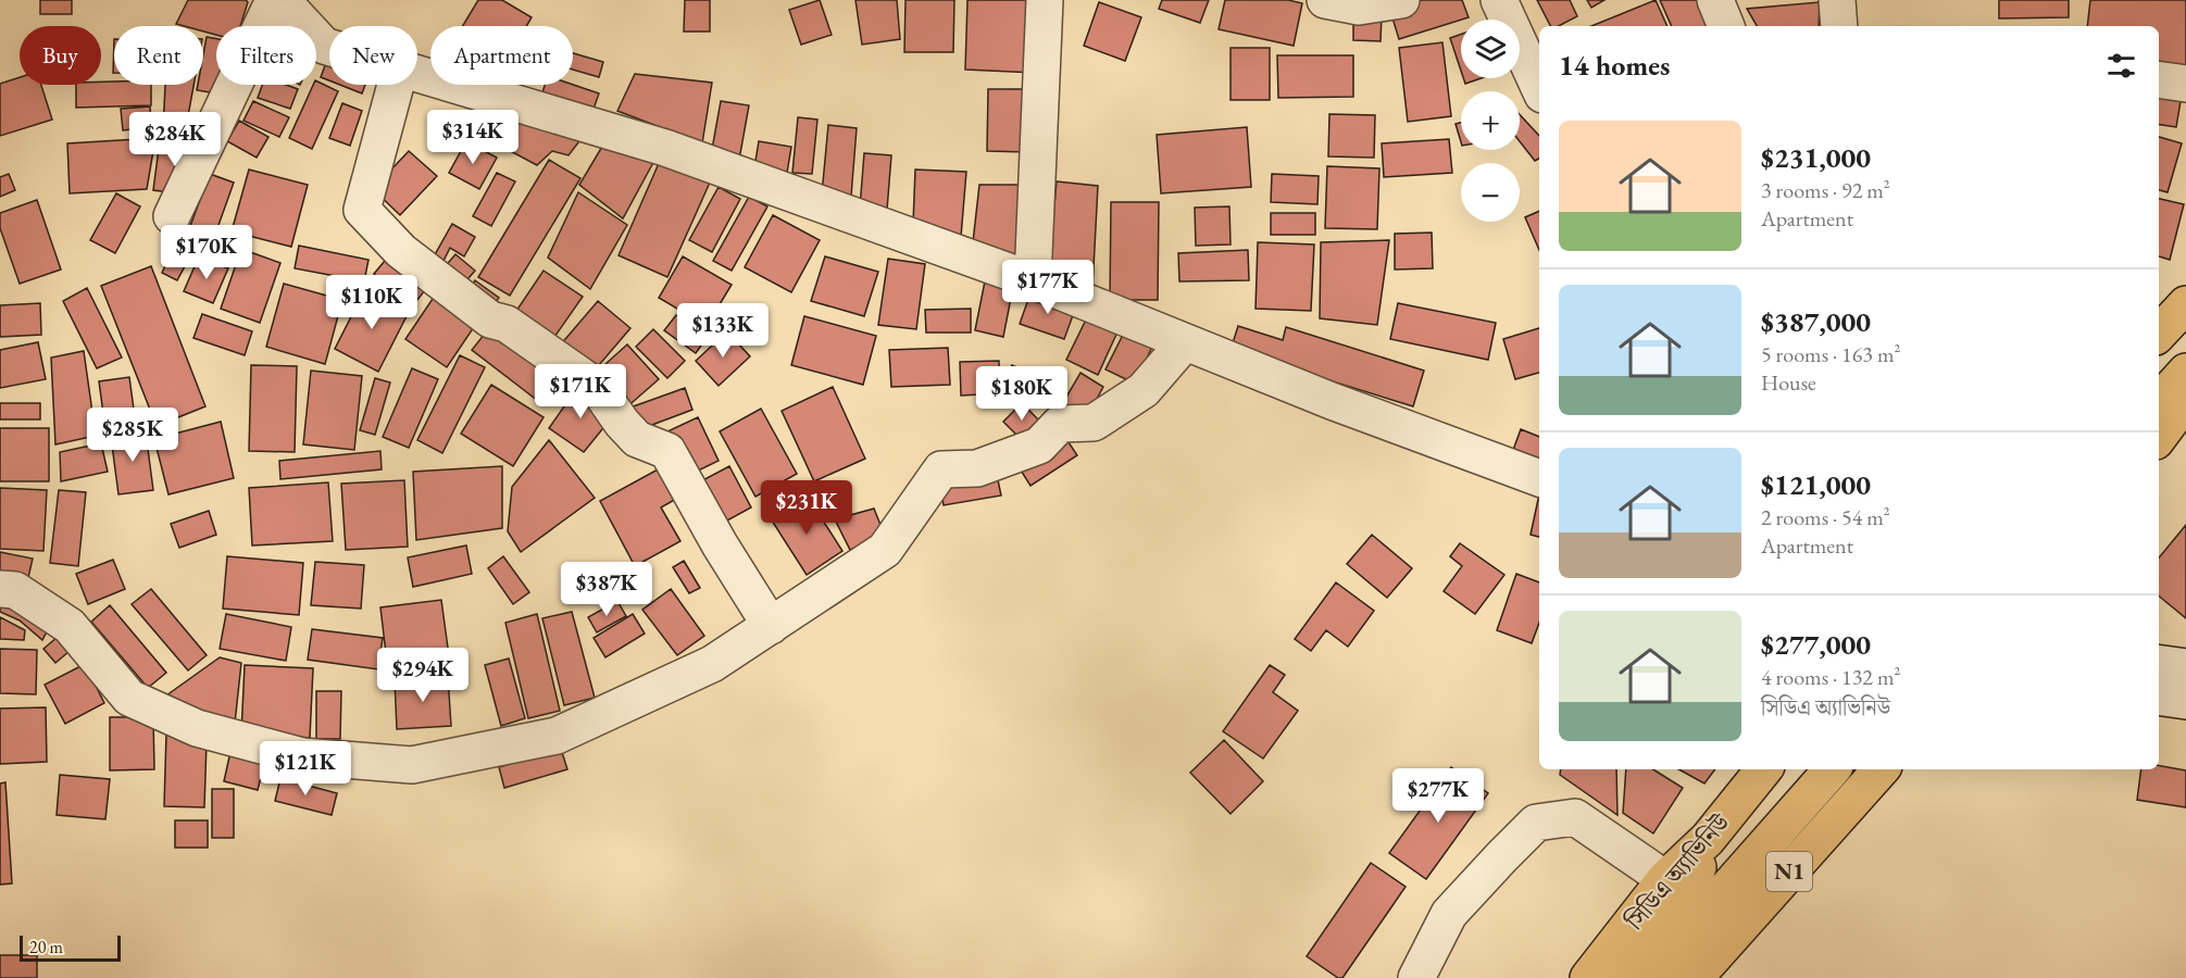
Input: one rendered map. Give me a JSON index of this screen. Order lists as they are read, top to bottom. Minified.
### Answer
{"streets":{"highway":["সিডিএ অ্যাভিনিউ","N1"]},"scale_bar":"20 m","page":{"map_buttons":["+","−"],"chip":["Buy","Rent","Filters","New","Apartment"],"heading":"14 homes","list":[{"name":"$231,000","note":"3 rooms · 92 m² · Apartment"},{"name":"$387,000","note":"5 rooms · 163 m² · House"},{"name":"$121,000","note":"2 rooms · 54 m² · Apartment"},{"name":"$277,000","note":"4 rooms · 132 m² · সিডিএ অ্যাভিনিউ"}],"price":["$314K","$284K","$170K","$177K","$110K","$133K","$171K","$180K","$285K","$231K","$387K","$294K","$121K","$277K"],"scale":"20 m"}}
